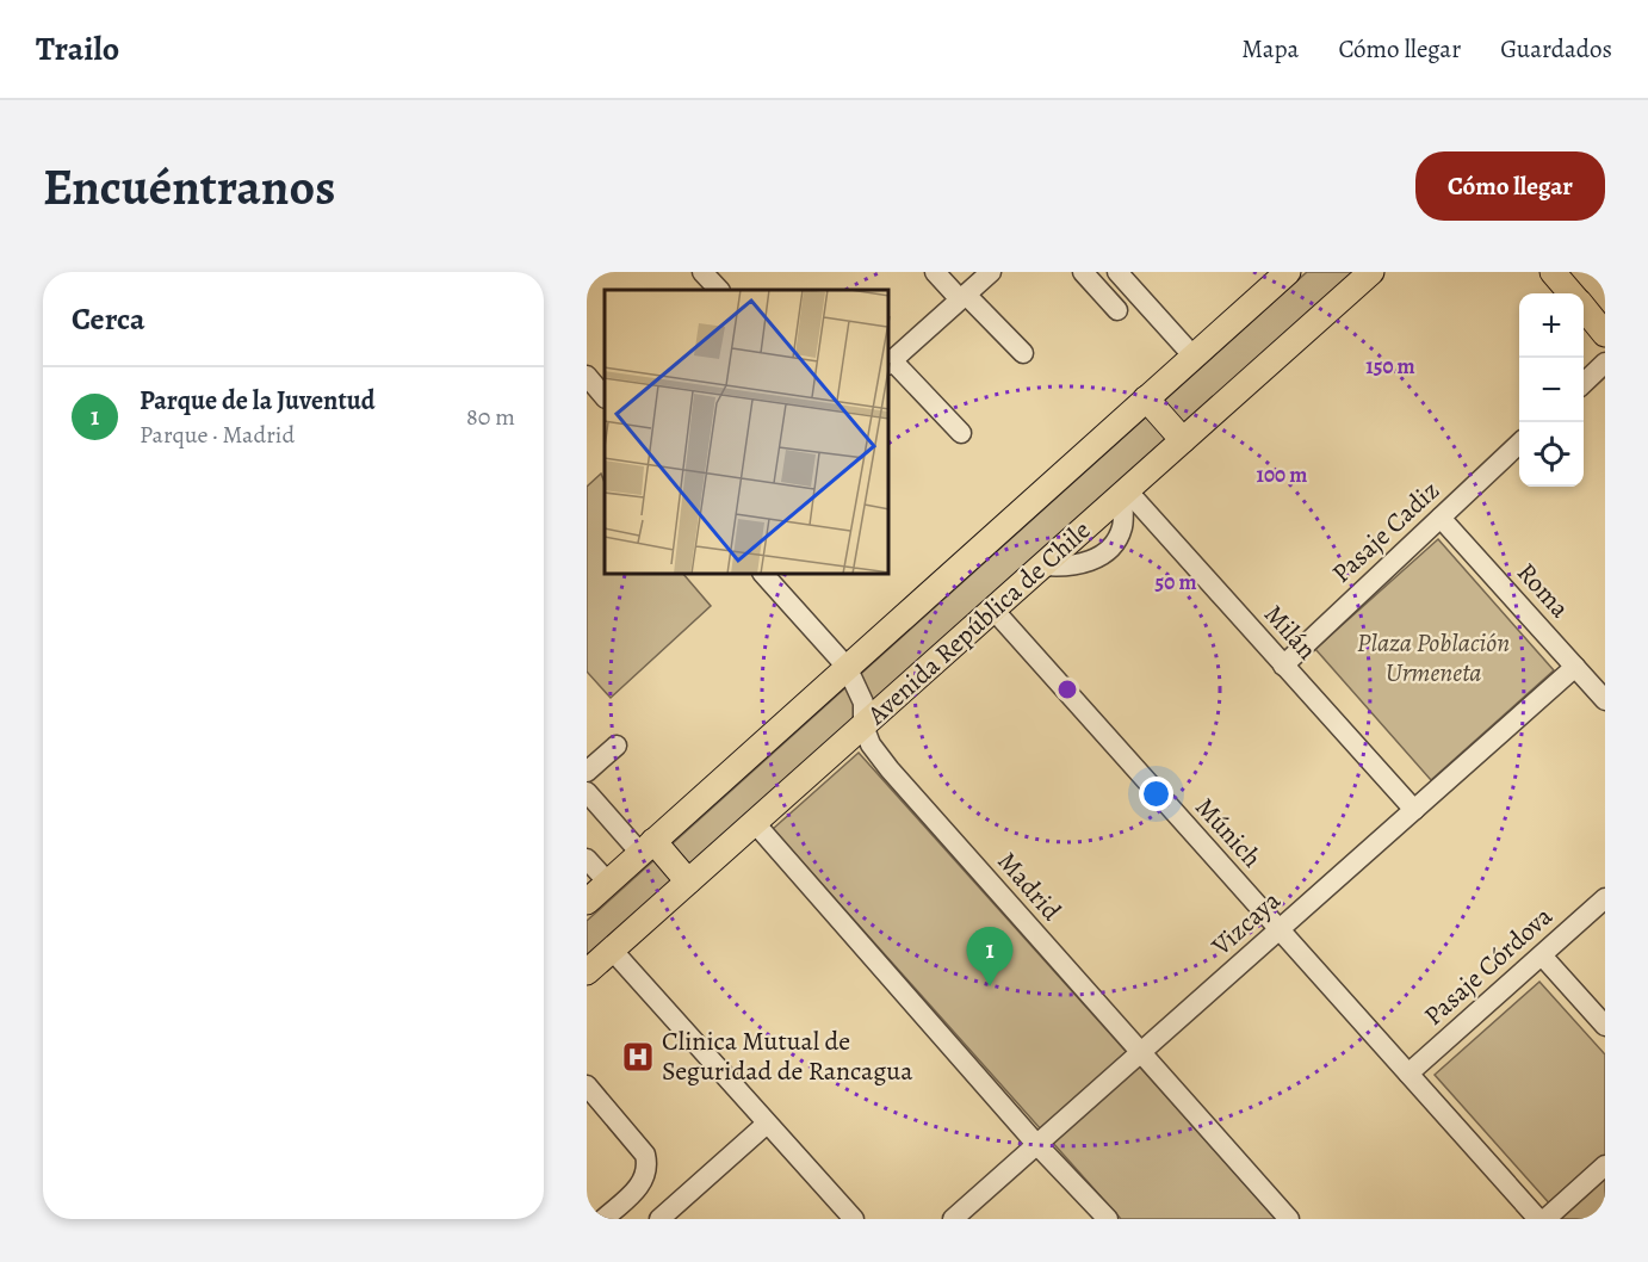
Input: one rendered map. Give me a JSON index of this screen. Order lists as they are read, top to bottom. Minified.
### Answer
{"streets":{"main road":["Avenida República de Chile"],"street":["Pasaje Cadiz","Roma","Milán","Múnich","Madrid","Vizcaya","Pasaje Córdova"]},"crossings":[["Pasaje Cadiz","Roma"],["Pasaje Cadiz","Milán"],["Roma","Vizcaya"],["Avenida República de Chile","Milán"],["Avenida República de Chile","Múnich"],["Avenida República de Chile","Madrid"],["Milán","Vizcaya"],["Múnich","Vizcaya"],["Múnich","Pasaje Córdova"],["Madrid","Vizcaya"]],"parks":["Plaza Población Urmeneta"],"places":{"hospital":["Clinica Mutual de Seguridad de Rancagua"]},"page":{"header":"Trailo","nav":["Mapa","Cómo llegar","Guardados"],"buttons":"Cómo llegar","title":"Encuéntranos","heading":"Cerca","map_buttons":["+","−"],"list":[{"mark":"1","name":"Parque de la Juventud","note":"Parque · Madrid","value":"80 m"}],"pins":"1"},"rings":["150 m","100 m","50 m"]}
